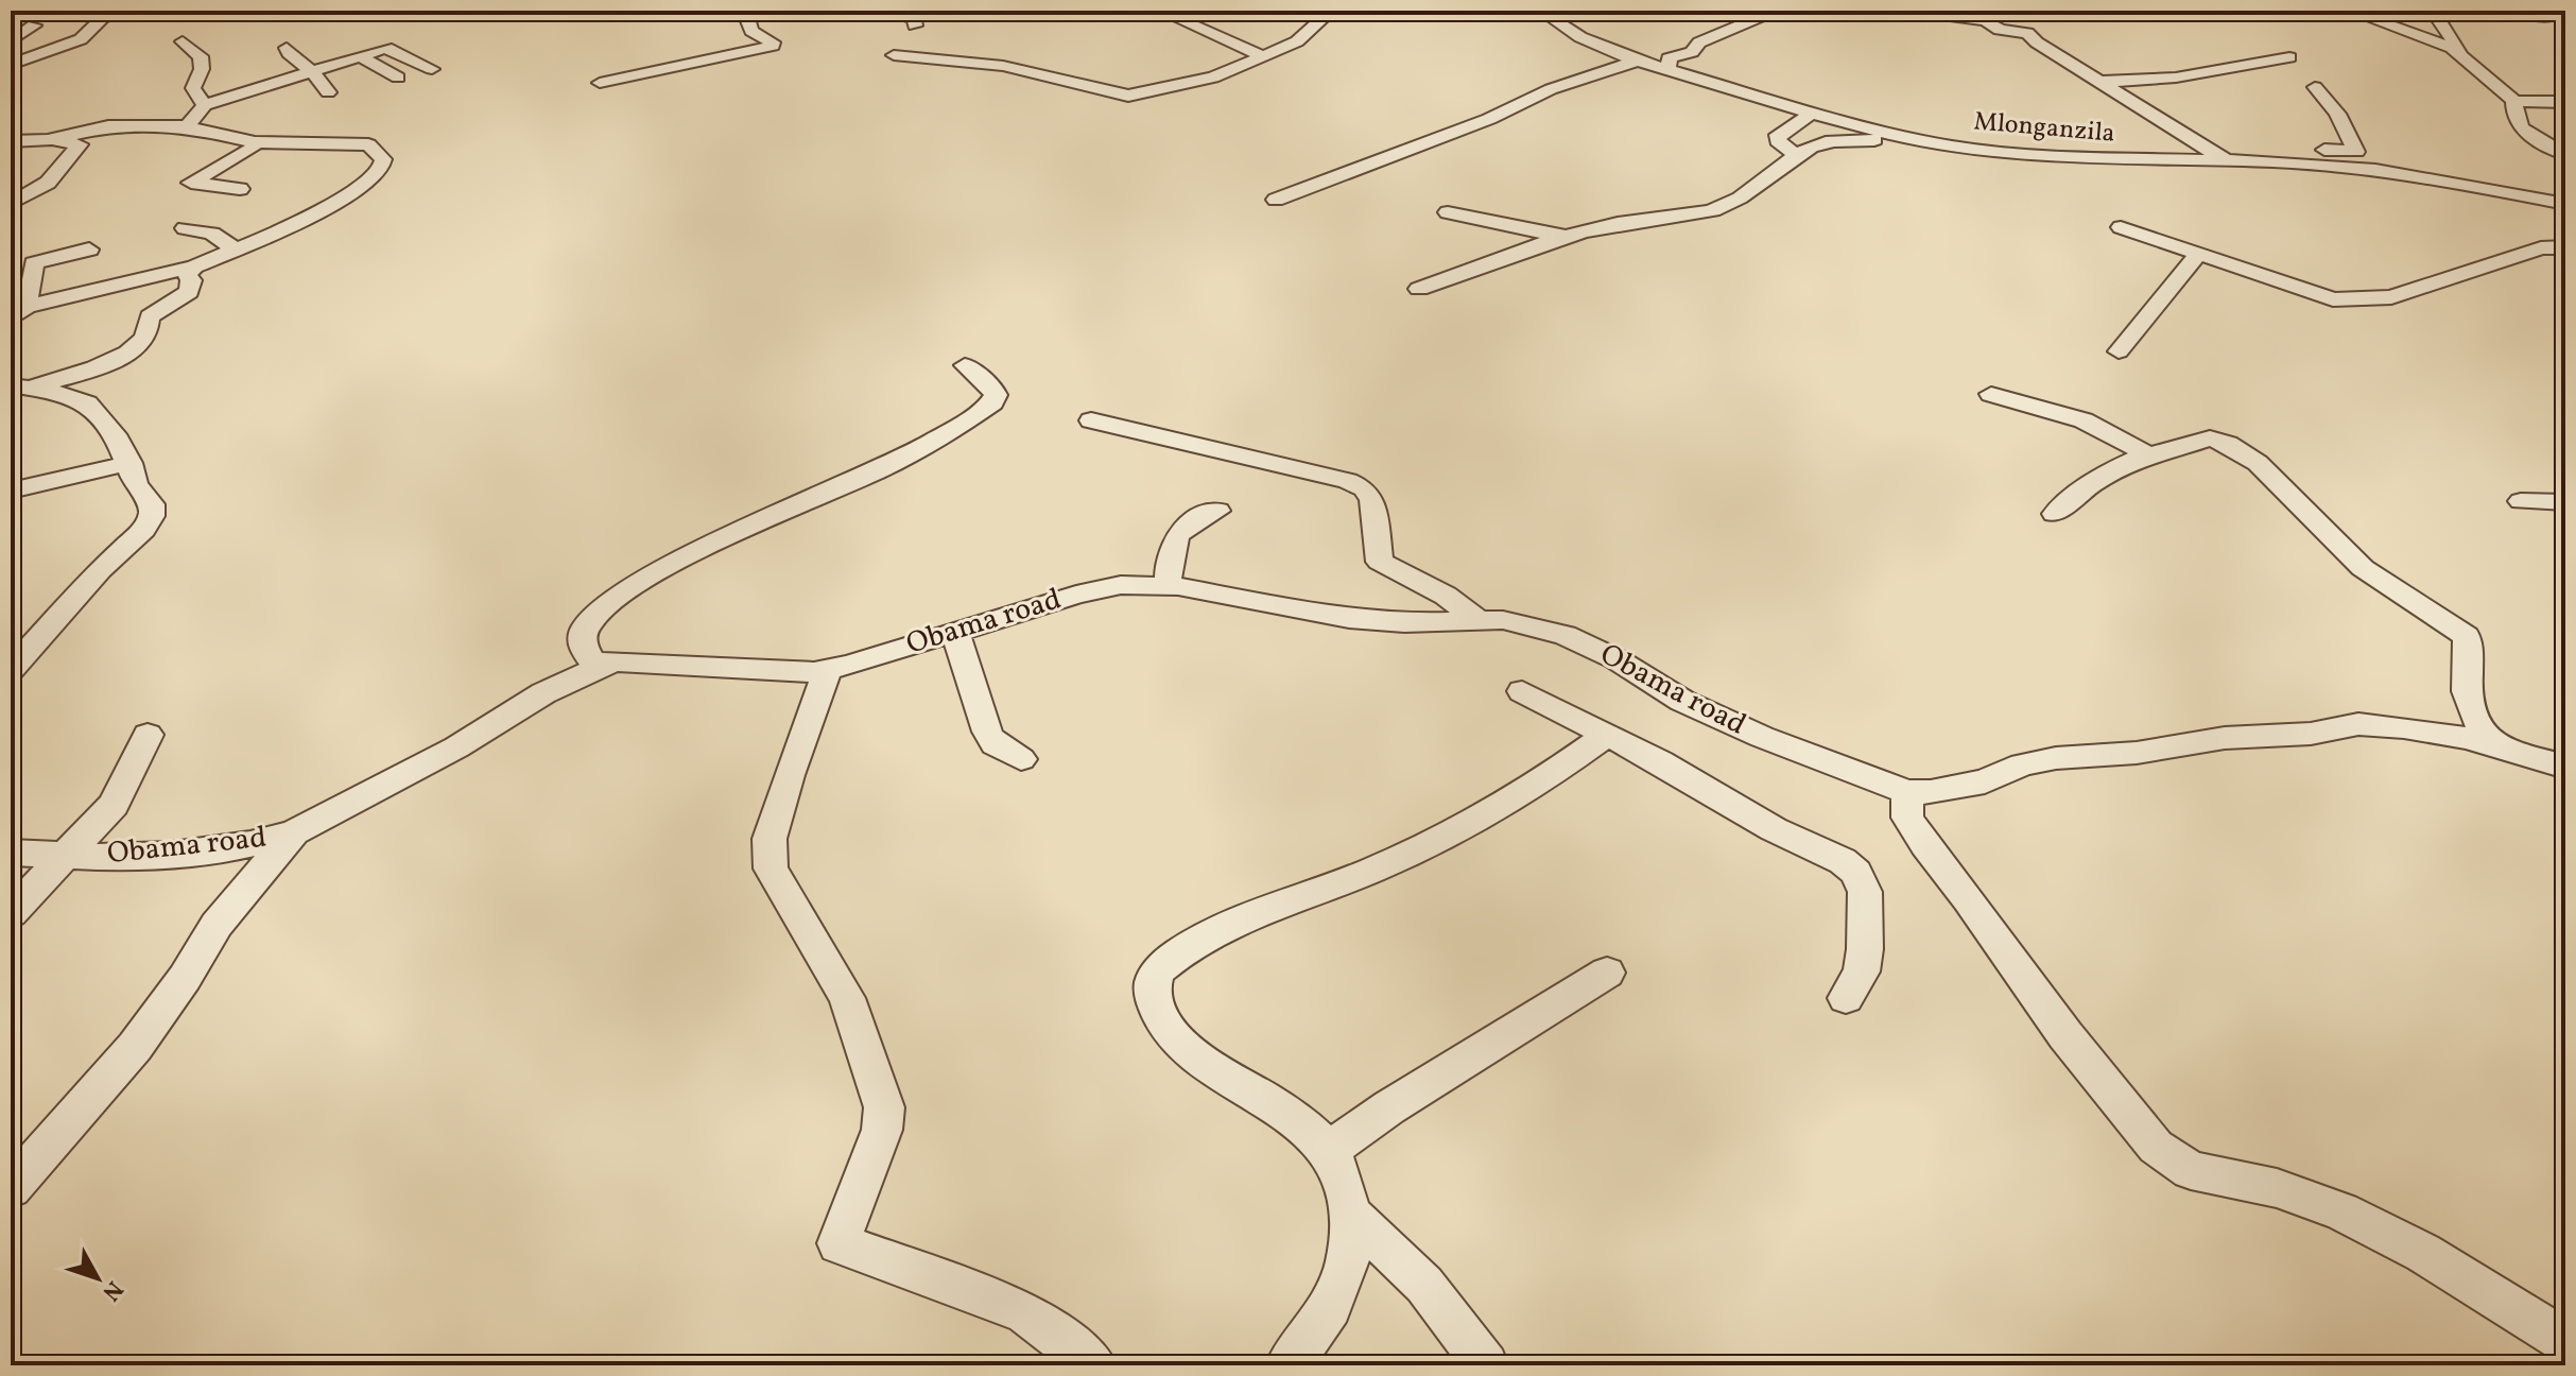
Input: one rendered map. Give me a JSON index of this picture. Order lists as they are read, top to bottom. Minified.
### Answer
{"streets":{"street":["Mlonganzila","Obama road"]},"north":"bottom right"}
